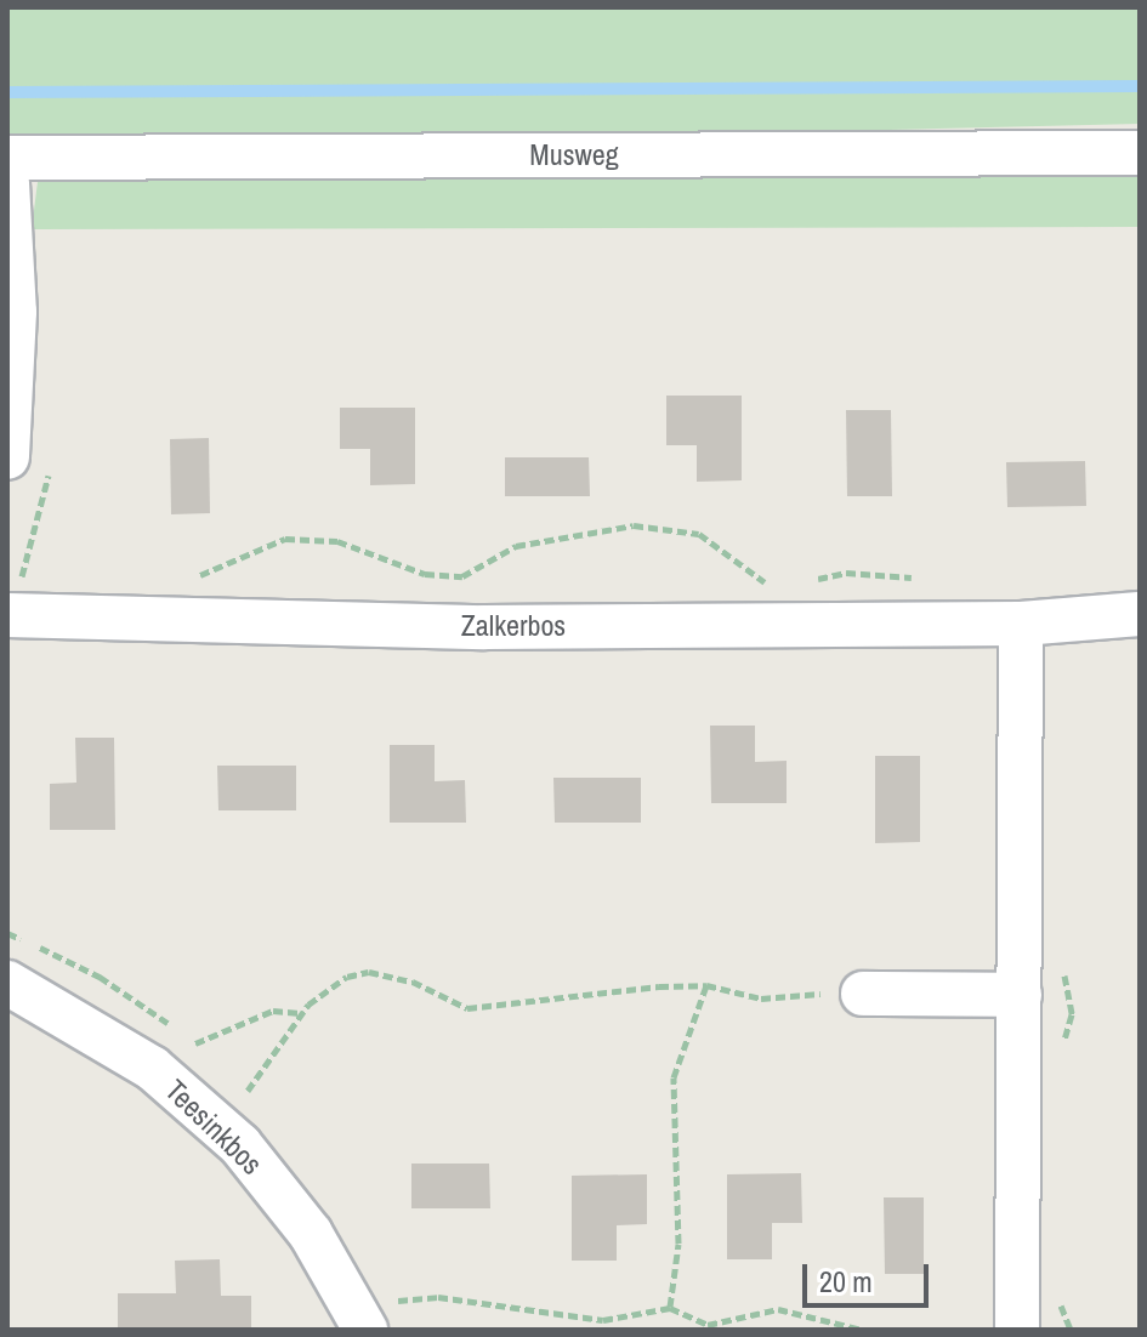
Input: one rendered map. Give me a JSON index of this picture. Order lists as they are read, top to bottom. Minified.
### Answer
{"streets":{"street":["Musweg","Zalkerbos","Teesinkbos"]},"scale_bar":"20 m"}
